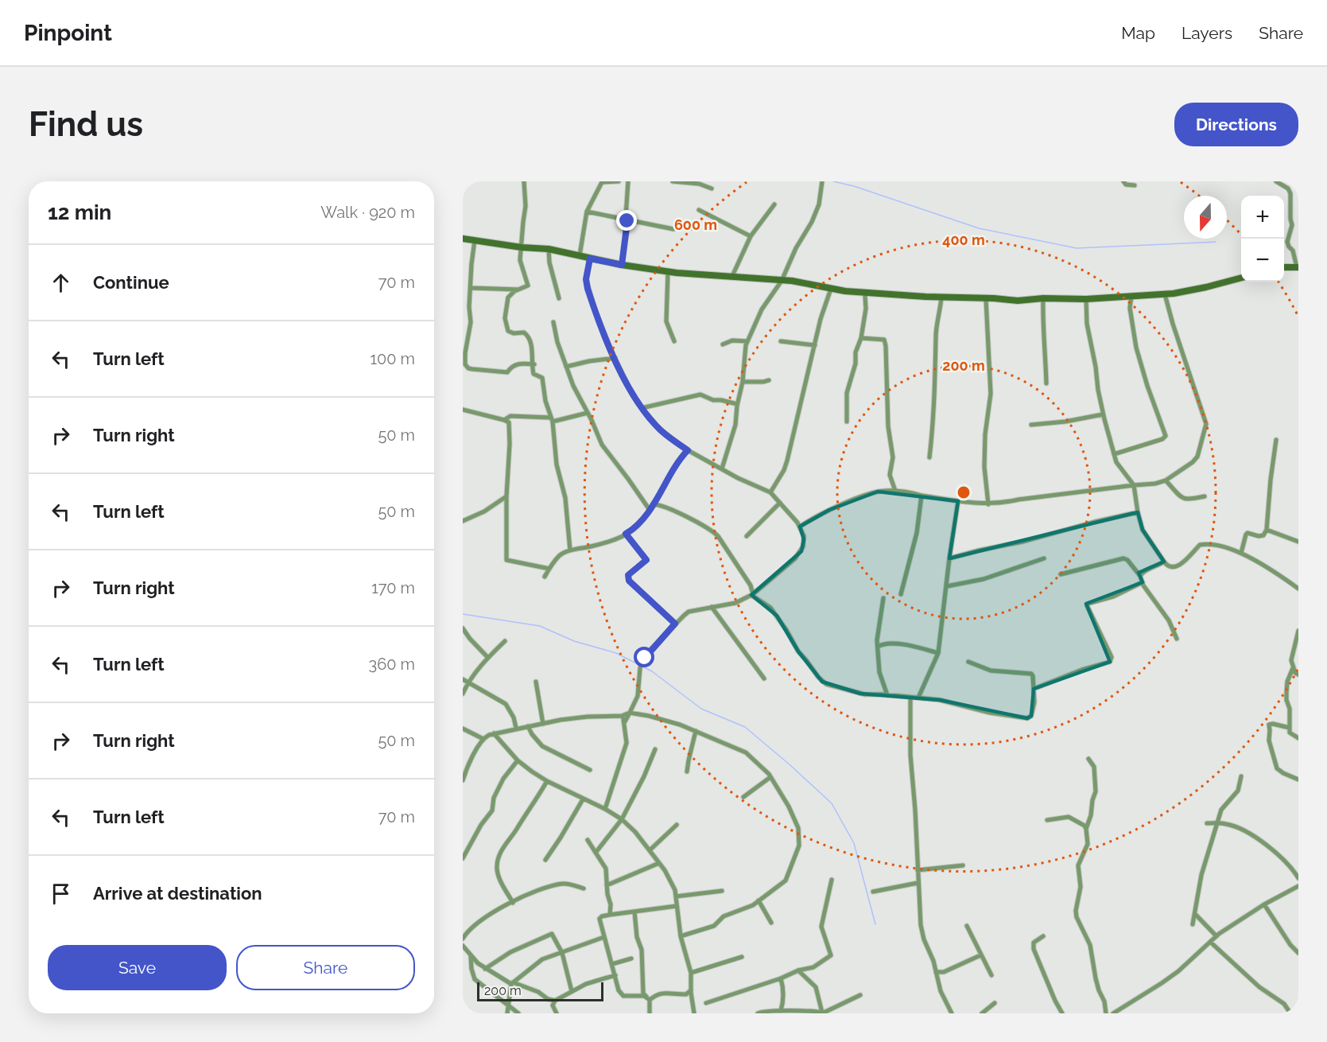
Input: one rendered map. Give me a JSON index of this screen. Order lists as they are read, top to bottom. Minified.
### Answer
{"scale_bar":"200 m","north":"bottom","page":{"header":"Pinpoint","nav":["Map","Layers","Share"],"buttons":["Directions",["Save","Share"]],"title":"Find us","heading":["12 min","Walk · 920 m"],"map_buttons":["+","−"],"list":[["Continue","70 m"],["Turn left","100 m"],["Turn right","50 m"],["Turn left","50 m"],["Turn right","170 m"],["Turn left","360 m"],["Turn right","50 m"],["Turn left","70 m"],"Arrive at destination"],"scale":"200 m"},"rings":["600 m","400 m","200 m"]}
